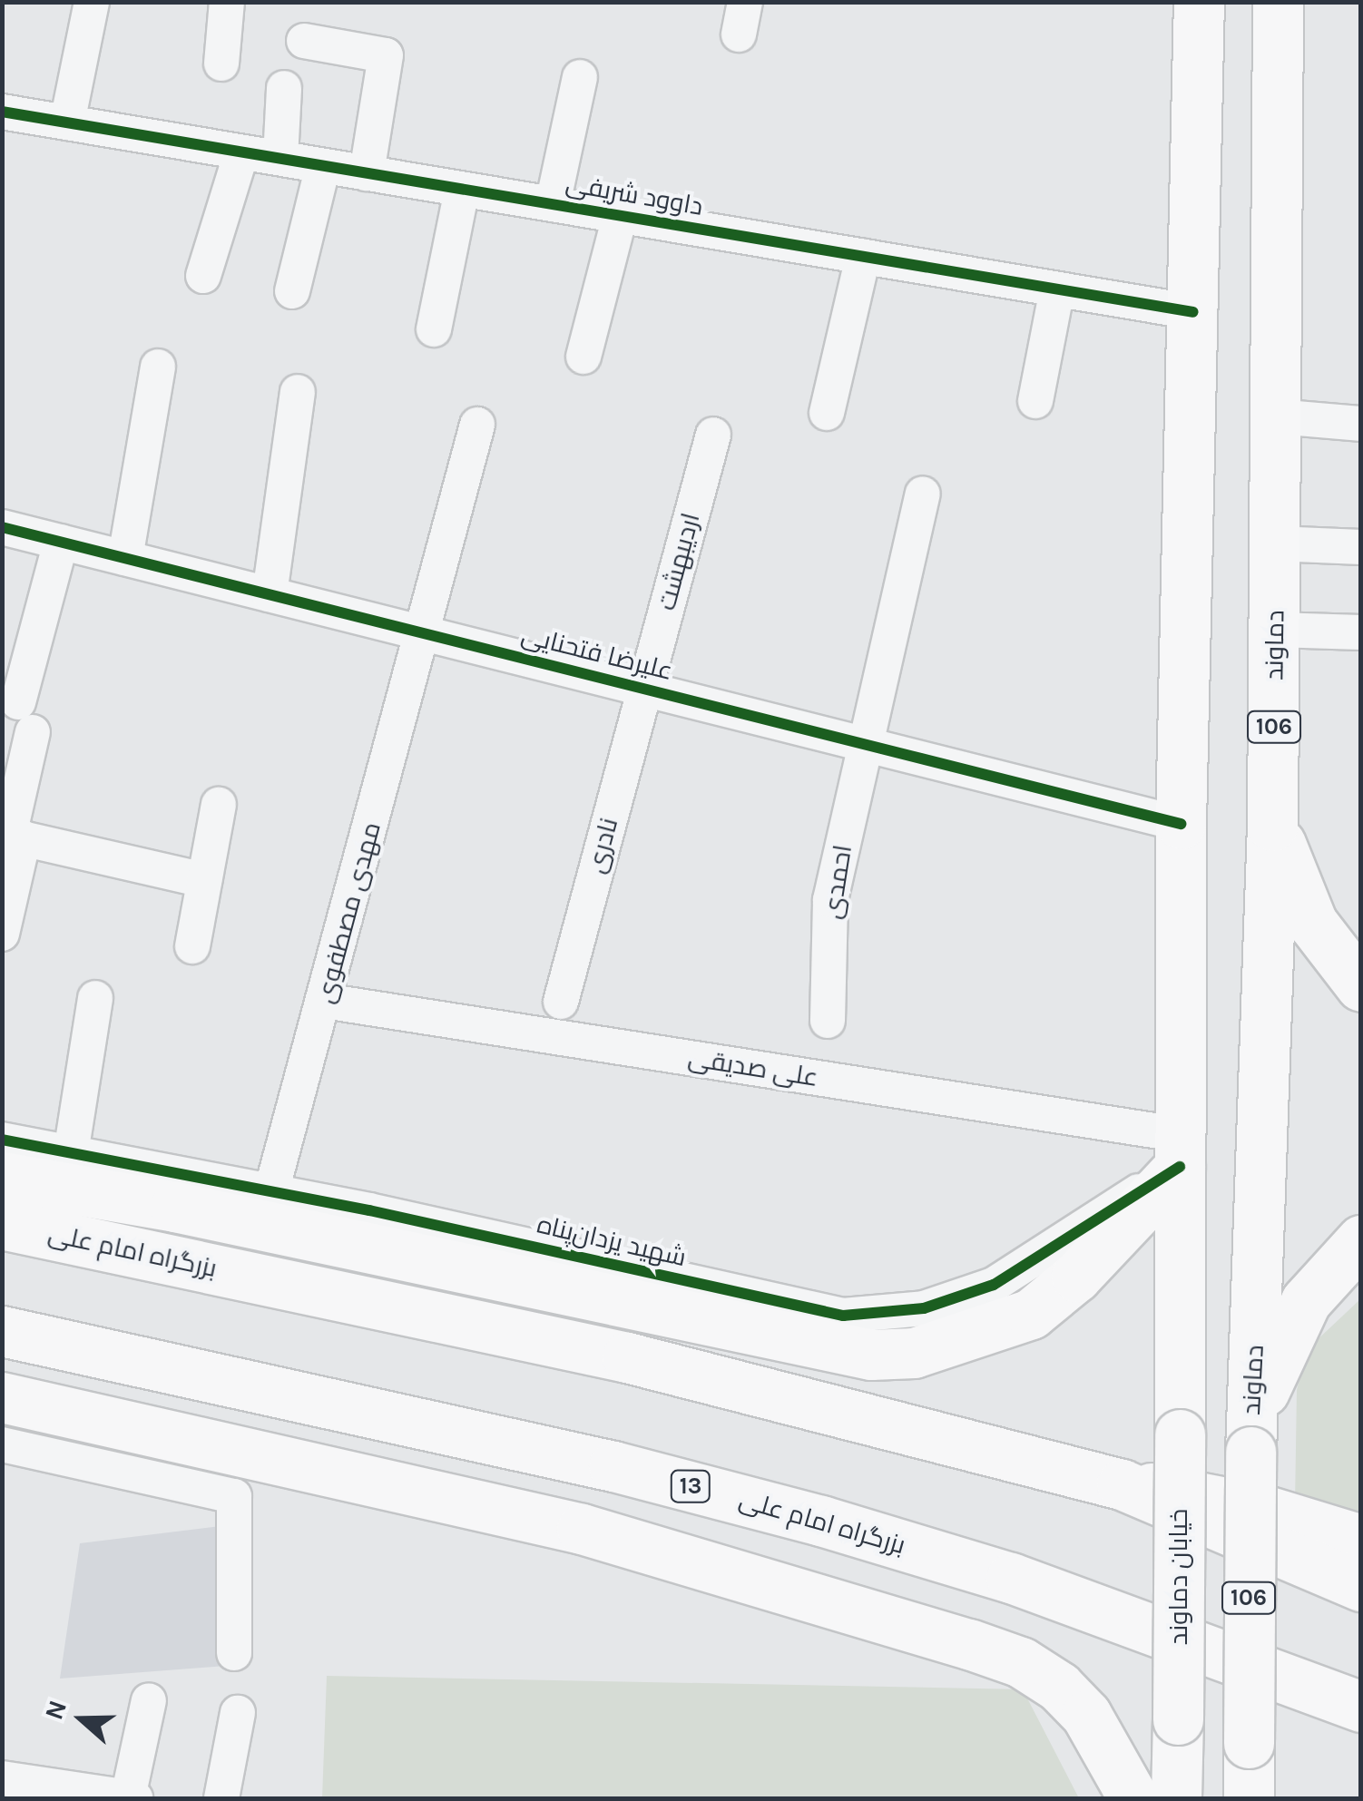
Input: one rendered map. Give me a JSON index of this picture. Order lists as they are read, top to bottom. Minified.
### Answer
{"streets":{"main road":["دماوند","106","بزرگراه امام علی","13","خیابان دماوند"],"street":["داوود شریفی","اردیبهشت","علیرضا فتحنایی","نادری","احمدی","مهدی مصطفوی","علی صدیقی","شهید یزدان‌پناه"]},"crossings":[["اردیبهشت","علیرضا فتحنایی"],["اردیبهشت","نادری"],["دماوند","106"],["علیرضا فتحنایی","نادری"],["علیرضا فتحنایی","احمدی"],["علیرضا فتحنایی","مهدی مصطفوی"],["مهدی مصطفوی","علی صدیقی"],["مهدی مصطفوی","شهید یزدان‌پناه"],["علی صدیقی","شهید یزدان‌پناه"],["علی صدیقی","خیابان دماوند"],["شهید یزدان‌پناه","خیابان دماوند"]],"north":"left"}
